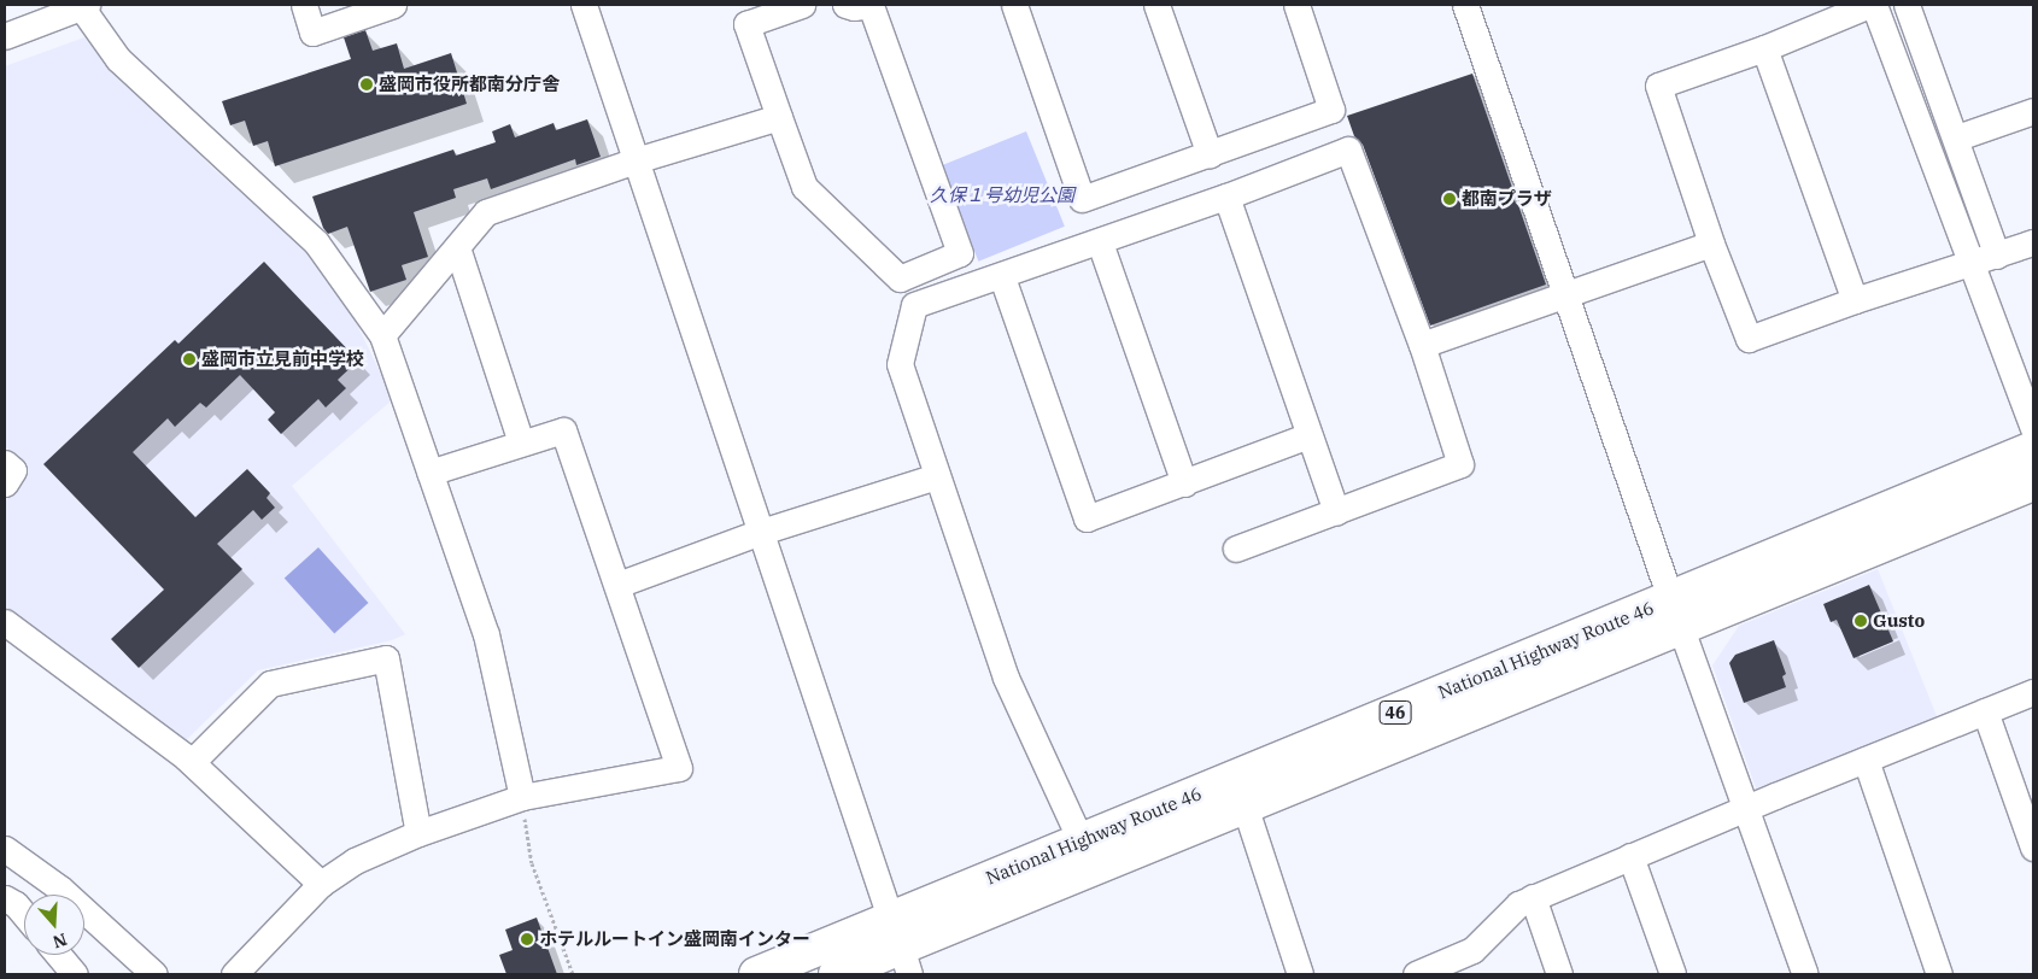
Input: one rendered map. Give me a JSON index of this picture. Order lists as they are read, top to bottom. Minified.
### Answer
{"streets":{"highway":["National Highway Route 46","46"]},"parks":["久保１号幼児公園"],"places":["盛岡市役所都南分庁舎","都南プラザ","盛岡市立見前中学校","Gusto","ホテルルートイン盛岡南インター"],"north":"bottom"}
